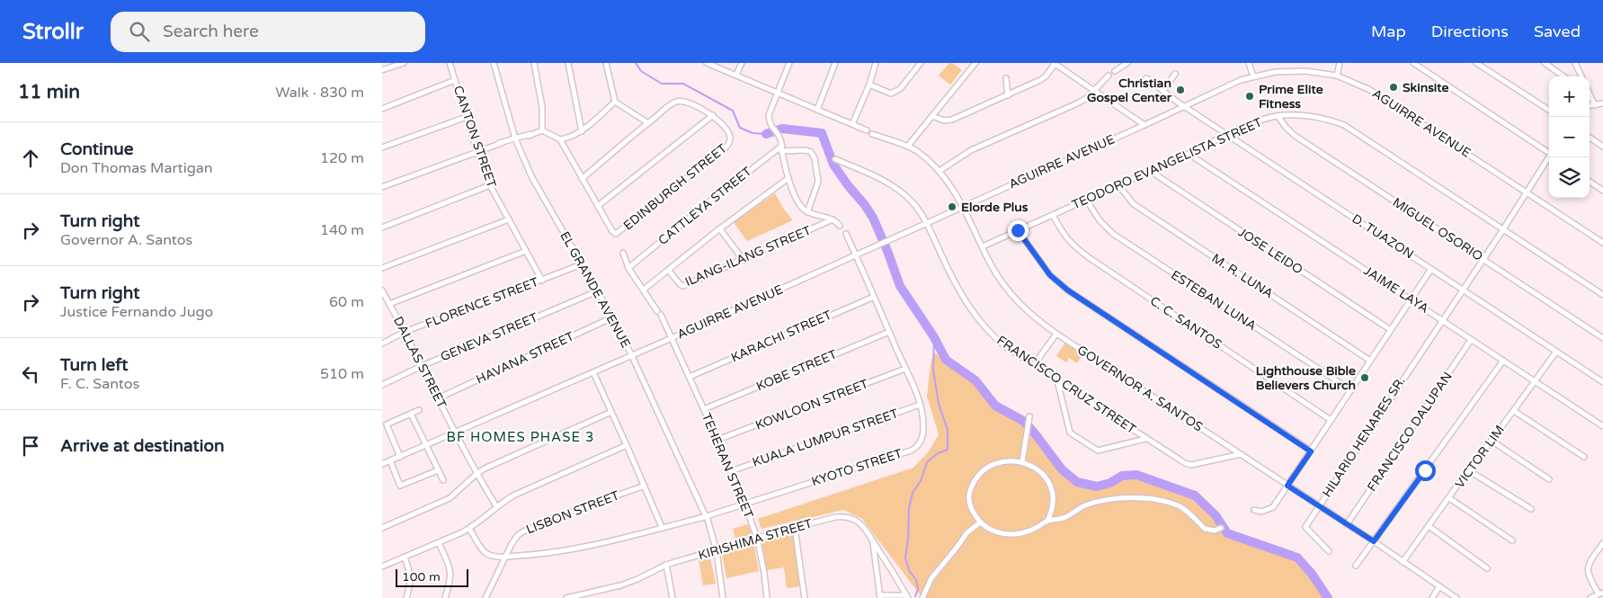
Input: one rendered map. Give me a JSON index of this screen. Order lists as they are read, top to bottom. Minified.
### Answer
{"streets":{"street":["AGUIRRE AVENUE","CANTON STREET","TEODORO EVANGELISTA STREET","EDINBURGH STREET","CATTLEYA STREET","MIGUEL OSORIO","D. TUAZON","JOSE LEIDO","ILANG-ILANG STREET","M. R. LUNA","EL GRANDE AVENUE","JAIME LAYA","ESTEBAN LUNA","FLORENCE STREET","C. C. SANTOS","KARACHI STREET","GENEVA STREET","HAVANA STREET","DALLAS STREET","KOBE STREET","FRANCISCO CRUZ STREET","GOVERNOR A. SANTOS","KOWLOON STREET","FRANCISCO DALUPAN","HILARIO HENARES SR.","KUALA LUMPUR STREET","VICTOR LIM","TEHERAN STREET","KYOTO STREET","LISBON STREET","KIRISHIMA STREET"]},"crossings":[["AGUIRRE AVENUE","D. TUAZON"],["AGUIRRE AVENUE","EL GRANDE AVENUE"],["AGUIRRE AVENUE","DALLAS STREET"],["AGUIRRE AVENUE","FRANCISCO CRUZ STREET"],["AGUIRRE AVENUE","GOVERNOR A. SANTOS"],["AGUIRRE AVENUE","HILARIO HENARES SR."],["AGUIRRE AVENUE","TEHERAN STREET"],["AGUIRRE AVENUE","KYOTO STREET"],["CANTON STREET","FLORENCE STREET"],["TEODORO EVANGELISTA STREET","MIGUEL OSORIO"],["TEODORO EVANGELISTA STREET","D. TUAZON"],["TEODORO EVANGELISTA STREET","JOSE LEIDO"],["TEODORO EVANGELISTA STREET","M. R. LUNA"],["TEODORO EVANGELISTA STREET","JAIME LAYA"],["TEODORO EVANGELISTA STREET","ESTEBAN LUNA"],["TEODORO EVANGELISTA STREET","C. C. SANTOS"],["TEODORO EVANGELISTA STREET","GOVERNOR A. SANTOS"],["TEODORO EVANGELISTA STREET","HILARIO HENARES SR."],["CATTLEYA STREET","TEHERAN STREET"],["MIGUEL OSORIO","HILARIO HENARES SR."],["D. TUAZON","HILARIO HENARES SR."],["D. TUAZON","VICTOR LIM"],["EL GRANDE AVENUE","FLORENCE STREET"],["EL GRANDE AVENUE","GENEVA STREET"],["EL GRANDE AVENUE","HAVANA STREET"],["EL GRANDE AVENUE","KYOTO STREET"],["EL GRANDE AVENUE","KIRISHIMA STREET"],["JAIME LAYA","FRANCISCO DALUPAN"],["JAIME LAYA","HILARIO HENARES SR."],["JAIME LAYA","VICTOR LIM"],["FLORENCE STREET","DALLAS STREET"],["KARACHI STREET","TEHERAN STREET"],["KARACHI STREET","KYOTO STREET"],["GENEVA STREET","DALLAS STREET"],["HAVANA STREET","DALLAS STREET"],["KOBE STREET","TEHERAN STREET"],["KOBE STREET","KYOTO STREET"],["FRANCISCO CRUZ STREET","GOVERNOR A. SANTOS"],["GOVERNOR A. SANTOS","FRANCISCO DALUPAN"],["GOVERNOR A. SANTOS","HILARIO HENARES SR."],["GOVERNOR A. SANTOS","VICTOR LIM"],["KOWLOON STREET","TEHERAN STREET"],["KOWLOON STREET","KYOTO STREET"],["KUALA LUMPUR STREET","TEHERAN STREET"],["KUALA LUMPUR STREET","KYOTO STREET"],["TEHERAN STREET","KYOTO STREET"],["TEHERAN STREET","KIRISHIMA STREET"],["KYOTO STREET","LISBON STREET"]],"districts":["BF HOMES PHASE 3"],"places":["Skinsite","Christian Gospel Center","Prime Elite Fitness","Elorde Plus","Lighthouse Bible Believers Church"],"scale_bar":"100 m","page":{"header":"Strollr","search":"Search here","nav":["Map","Directions","Saved"],"heading":["11 min","Walk · 830 m"],"map_buttons":["+","−"],"list":[["Continue","Don Thomas Martigan","120 m"],["Turn right","Governor A. Santos","140 m"],["Turn right","Justice Fernando Jugo","60 m"],["Turn left","F. C. Santos","510 m"],"Arrive at destination"],"scale":"100 m"}}
